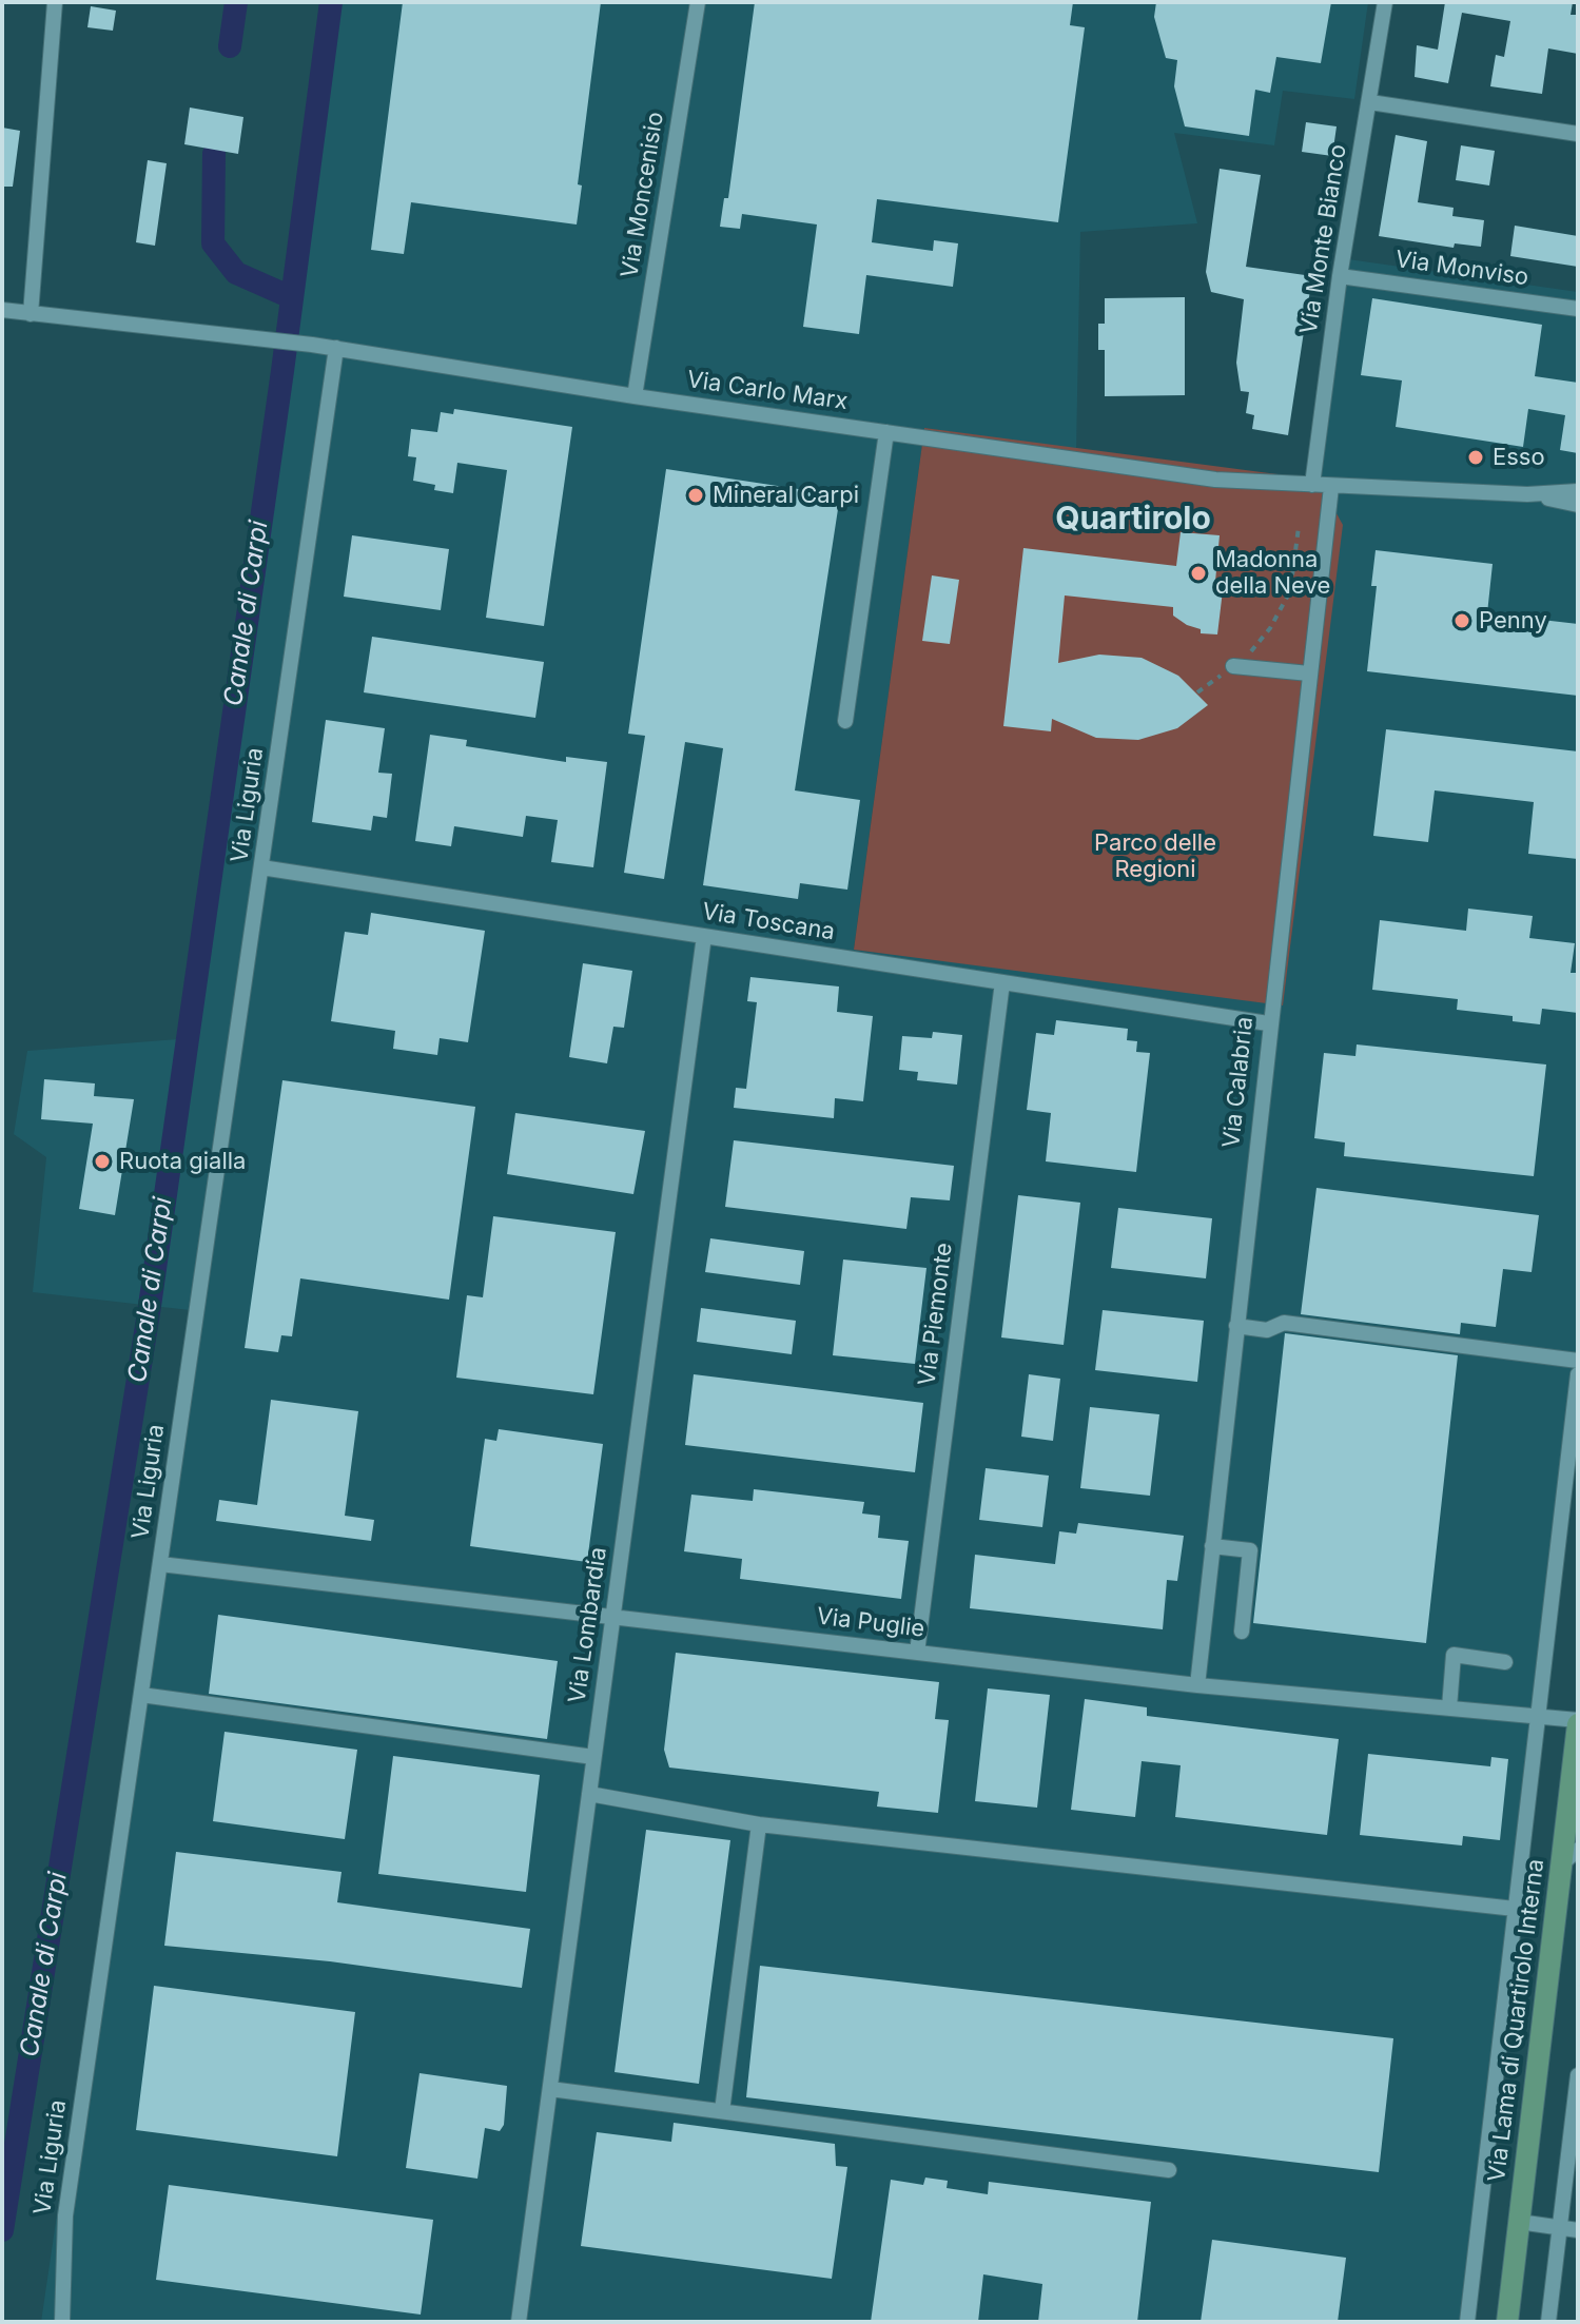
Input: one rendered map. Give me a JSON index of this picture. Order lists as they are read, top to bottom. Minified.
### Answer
{"streets":{"main road":["Via Lama di Quartirolo Interna"],"street":["Via Moncenisio","Via Monte Bianco","Via Monviso","Via Carlo Marx","Via Liguria","Via Toscana","Via Calabria","Via Piemonte","Via Puglie","Via Lombardia"]},"crossings":[["Via Moncenisio","Via Carlo Marx"],["Via Monte Bianco","Via Monviso"],["Via Monte Bianco","Via Carlo Marx"],["Via Carlo Marx","Via Liguria"],["Via Carlo Marx","Via Calabria"],["Via Liguria","Via Toscana"],["Via Liguria","Via Puglie"],["Via Toscana","Via Calabria"],["Via Toscana","Via Piemonte"],["Via Toscana","Via Lombardia"],["Via Calabria","Via Puglie"],["Via Piemonte","Via Puglie"],["Via Puglie","Via Lombardia"],["Via Puglie","Via Lama di Quartirolo Interna"]],"districts":["Quartirolo"],"water":["Canale di Carpi"],"parks":["Parco delle Regioni"],"places":["Esso","Mineral Carpi","Madonna della Neve","Penny","Ruota gialla"]}
